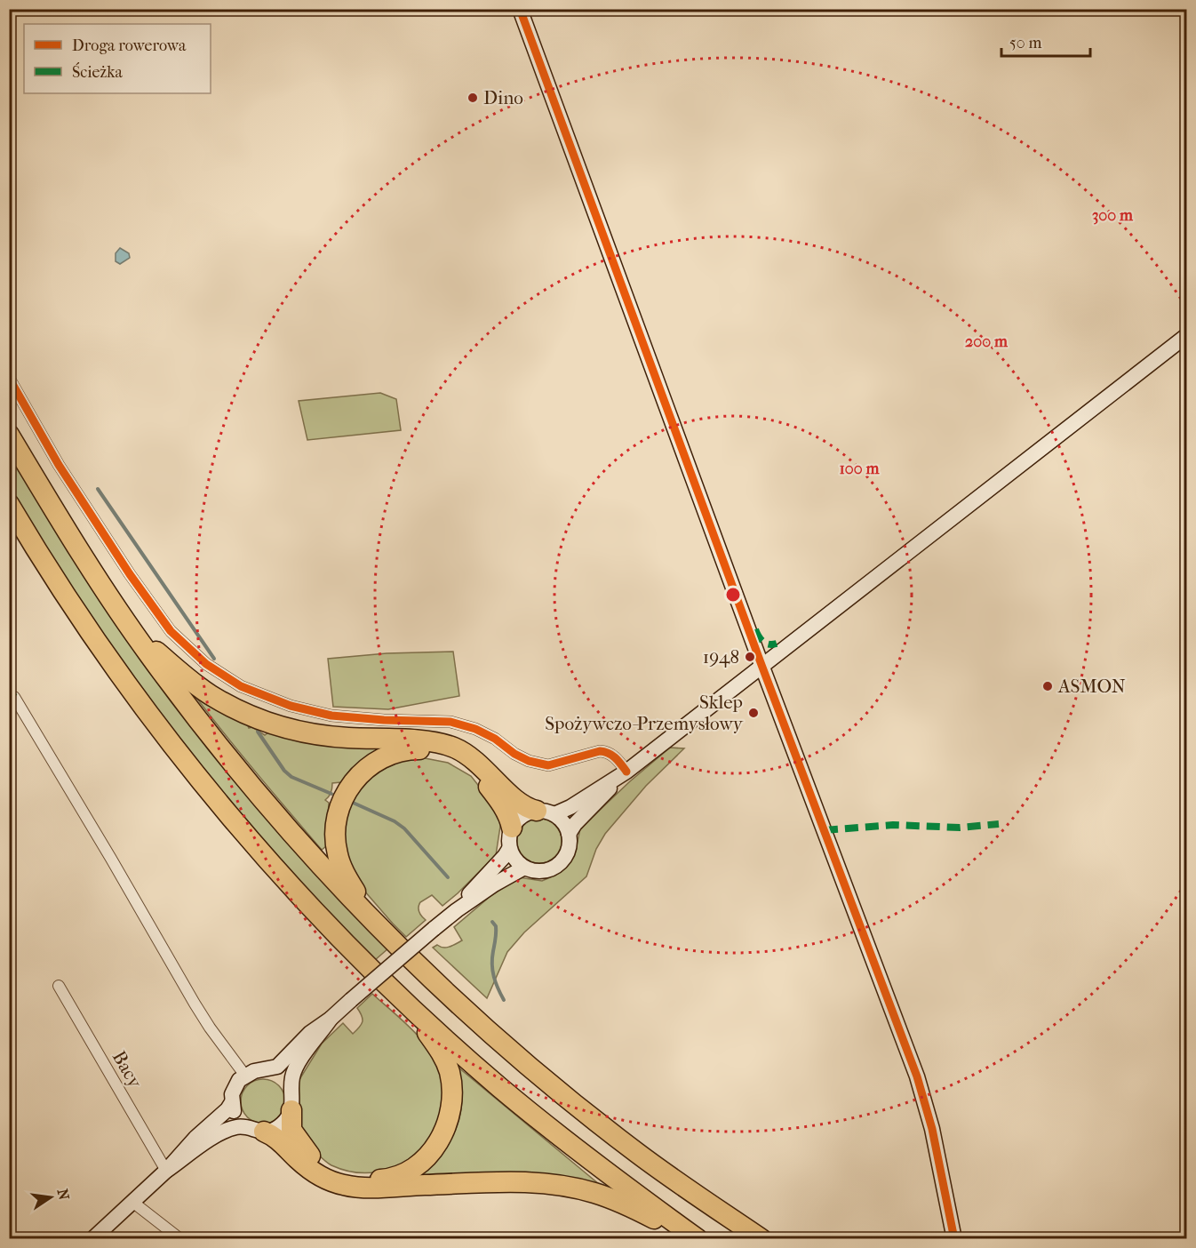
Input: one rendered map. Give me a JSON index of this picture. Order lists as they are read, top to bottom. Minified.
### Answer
{"streets":{"street":["Bacy"]},"places":["Dino","1948","ASMON","Sklep Spożywczo-Przemysłowy"],"legend":["Droga rowerowa","Ścieżka"],"scale_bar":"50 m","north":"right","rings":["300 m","200 m","100 m"]}
